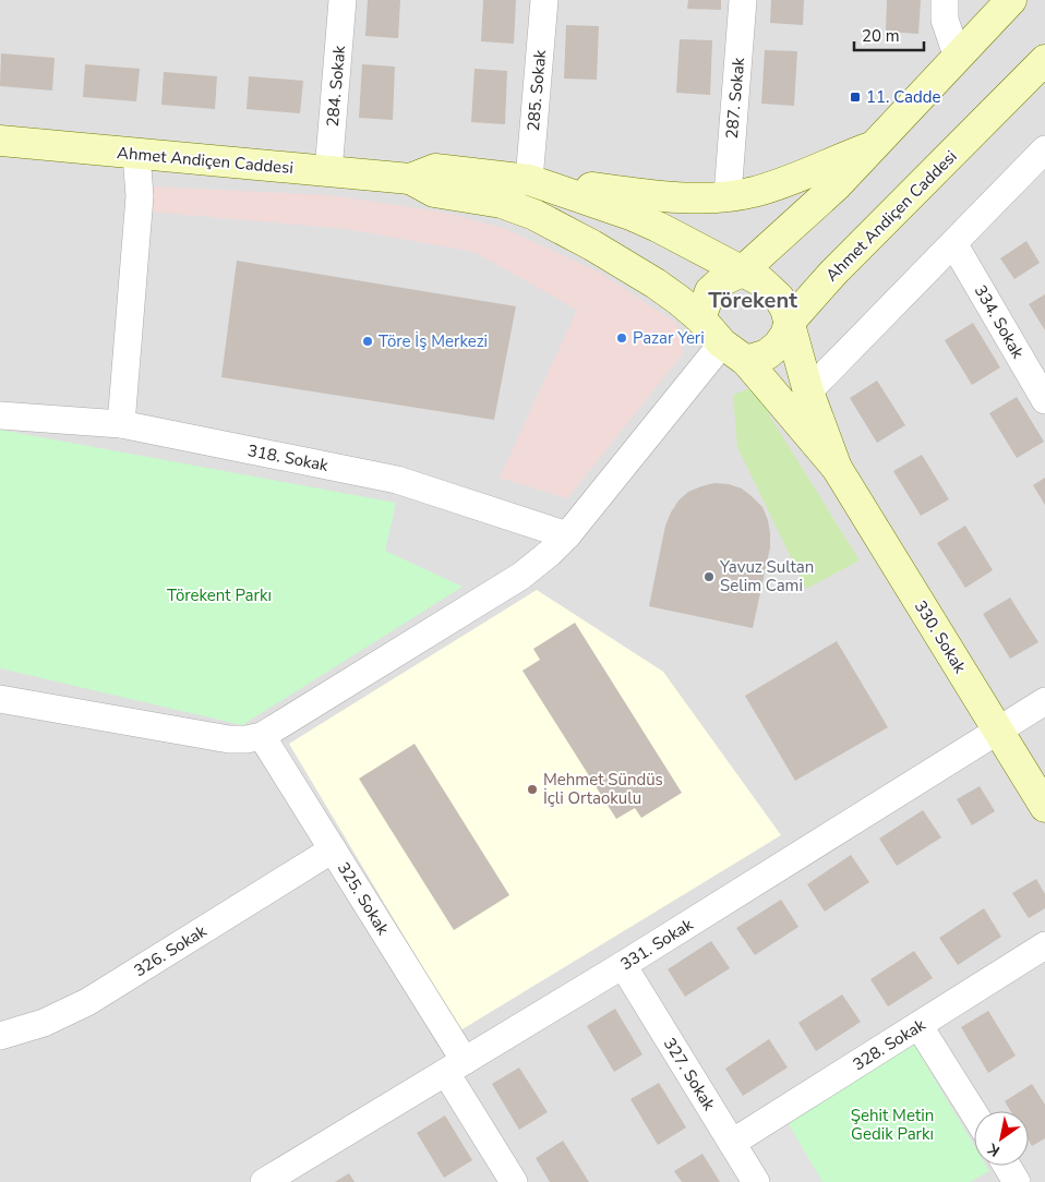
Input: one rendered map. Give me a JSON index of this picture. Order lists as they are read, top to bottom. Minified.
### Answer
{"streets":{"main road":["Ahmet Andiçen Caddesi","330. Sokak"],"street":["284. Sokak","285. Sokak","287. Sokak","334. Sokak","318. Sokak","325. Sokak","331. Sokak","326. Sokak","328. Sokak","327. Sokak"]},"crossings":[["284. Sokak","Ahmet Andiçen Caddesi"],["285. Sokak","Ahmet Andiçen Caddesi"],["Ahmet Andiçen Caddesi","330. Sokak"],["330. Sokak","331. Sokak"],["325. Sokak","331. Sokak"],["325. Sokak","326. Sokak"],["331. Sokak","327. Sokak"],["328. Sokak","327. Sokak"]],"districts":["Törekent"],"parks":["Törekent Parkı","Şehit Metin Gedik Parkı"],"places":{"transit":["11. Cadde"],"other":["Pazar Yeri","Töre İş Merkezi","Yavuz Sultan Selim Cami","Mehmet Sündüs İçli Ortaokulu"]},"scale_bar":"20 m","north":"bottom left"}
